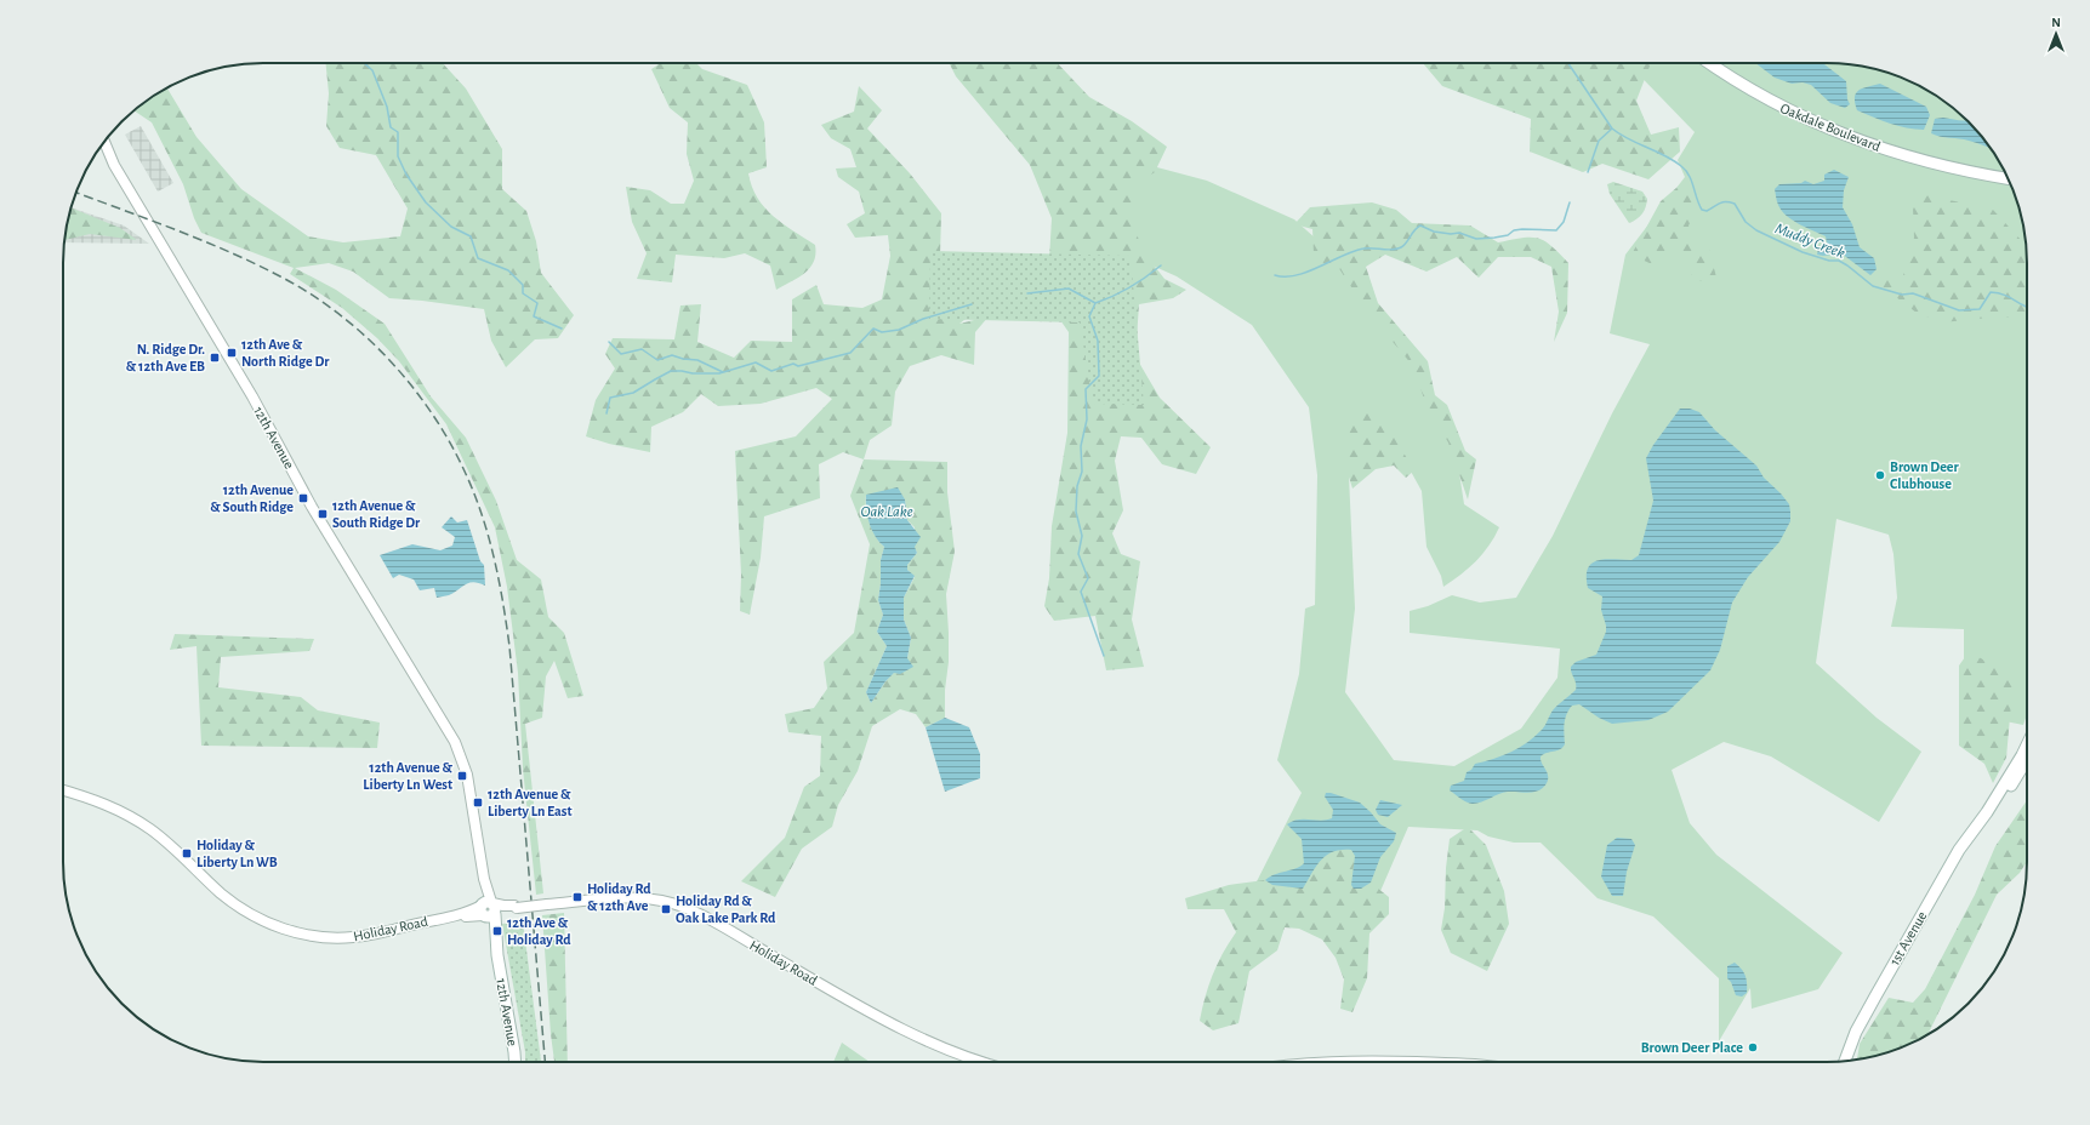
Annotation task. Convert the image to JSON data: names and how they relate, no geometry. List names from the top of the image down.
{
  "streets": {
    "main road": ["Oakdale Boulevard", "12th Avenue", "1st Avenue"],
    "street": ["Holiday Road"]
  },
  "crossings": [
    ["12th Avenue", "Holiday Road"]
  ],
  "water": ["Muddy Creek", "Oak Lake"],
  "places": {
    "transit": [
      "12th Ave & North Ridge Dr",
      "N. Ridge Dr. & 12th Ave EB",
      "12th Avenue & South Ridge",
      "12th Avenue & South Ridge Dr",
      "12th Avenue & Liberty Ln West",
      "12th Avenue & Liberty Ln East",
      "Holiday & Liberty Ln WB",
      "Holiday Rd & 12th Ave",
      "Holiday Rd & Oak Lake Park Rd",
      "12th Ave & Holiday Rd"
    ],
    "other": ["Brown Deer Clubhouse", "Brown Deer Place"]
  },
  "north": "top"
}
